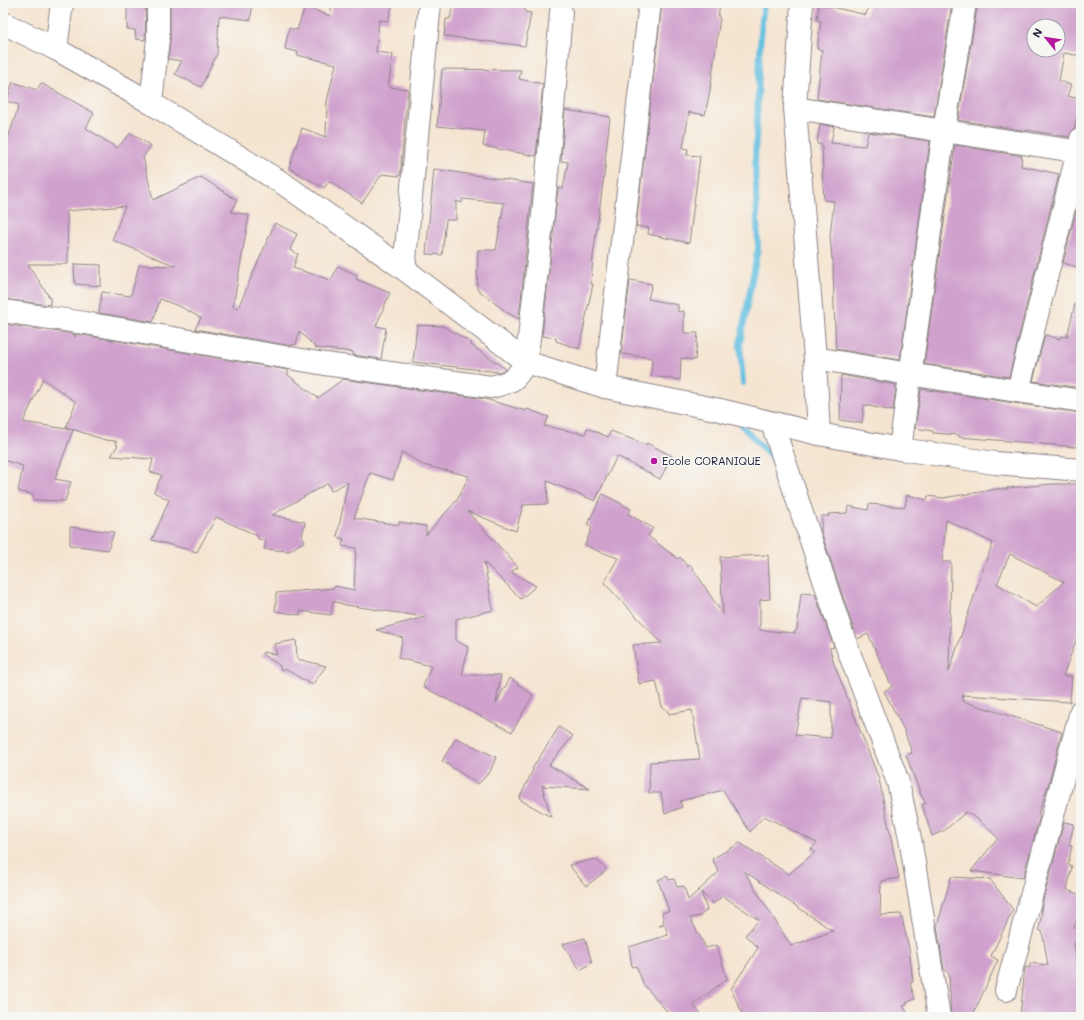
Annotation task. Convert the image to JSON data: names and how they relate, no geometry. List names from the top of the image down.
{
  "places": ["Ecole CORANIQUE"],
  "north": "top left"
}
